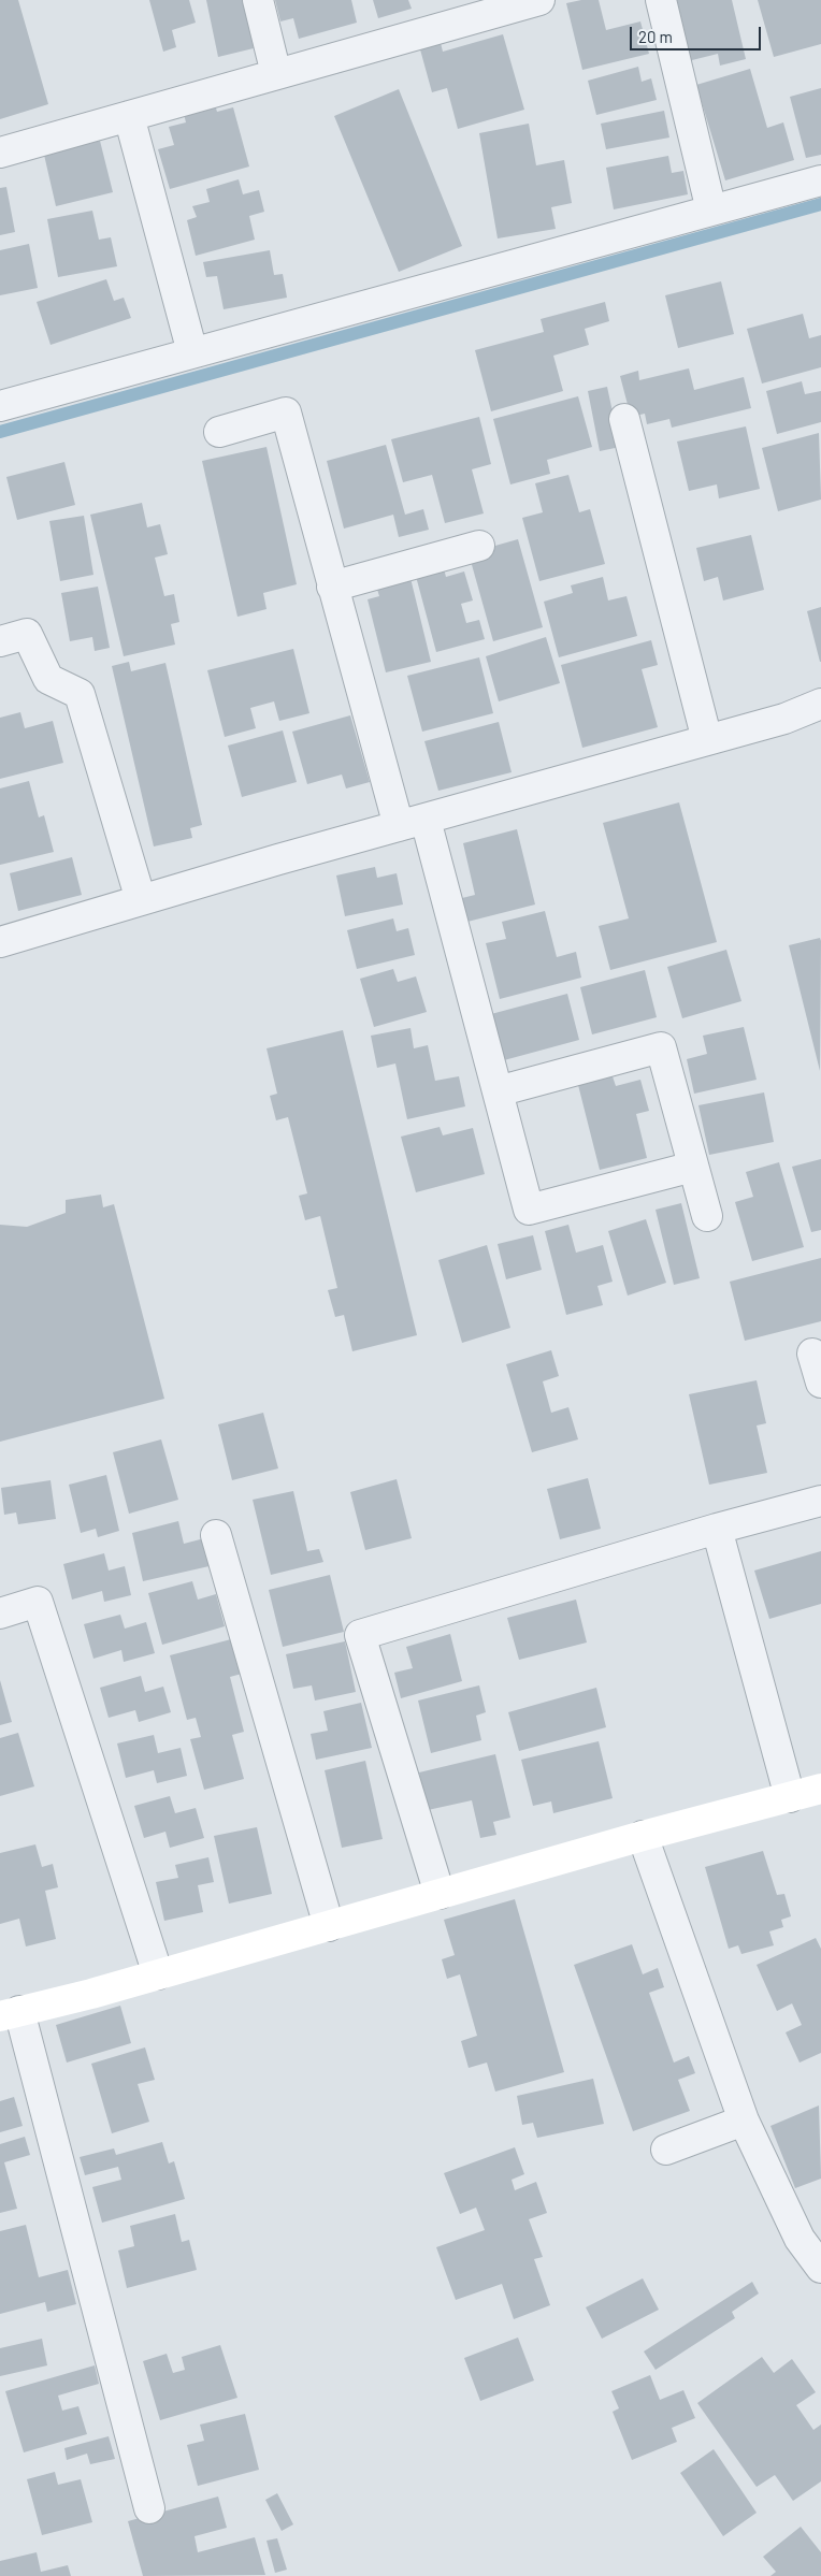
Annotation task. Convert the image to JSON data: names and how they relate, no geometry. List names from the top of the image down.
{
  "scale_bar": "20 m"
}
